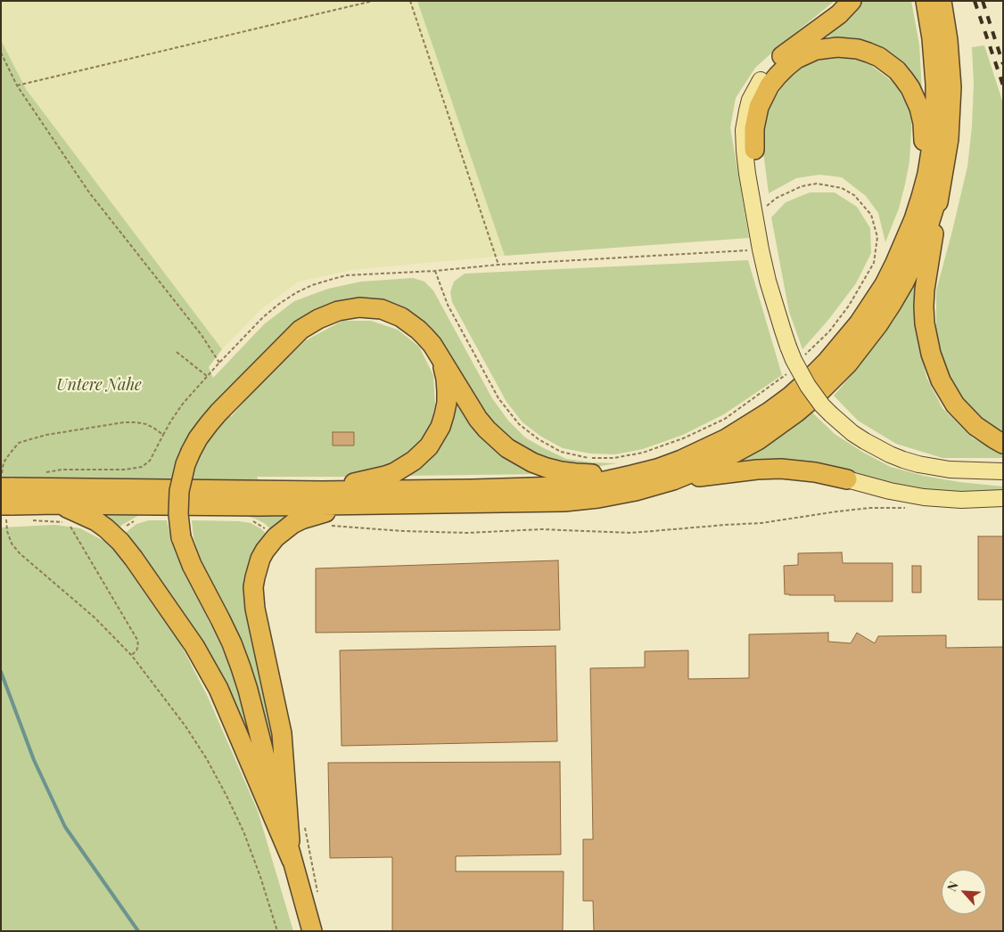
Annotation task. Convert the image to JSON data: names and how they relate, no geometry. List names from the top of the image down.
{
  "parks": ["Untere Nahe"],
  "north": "top left"
}
